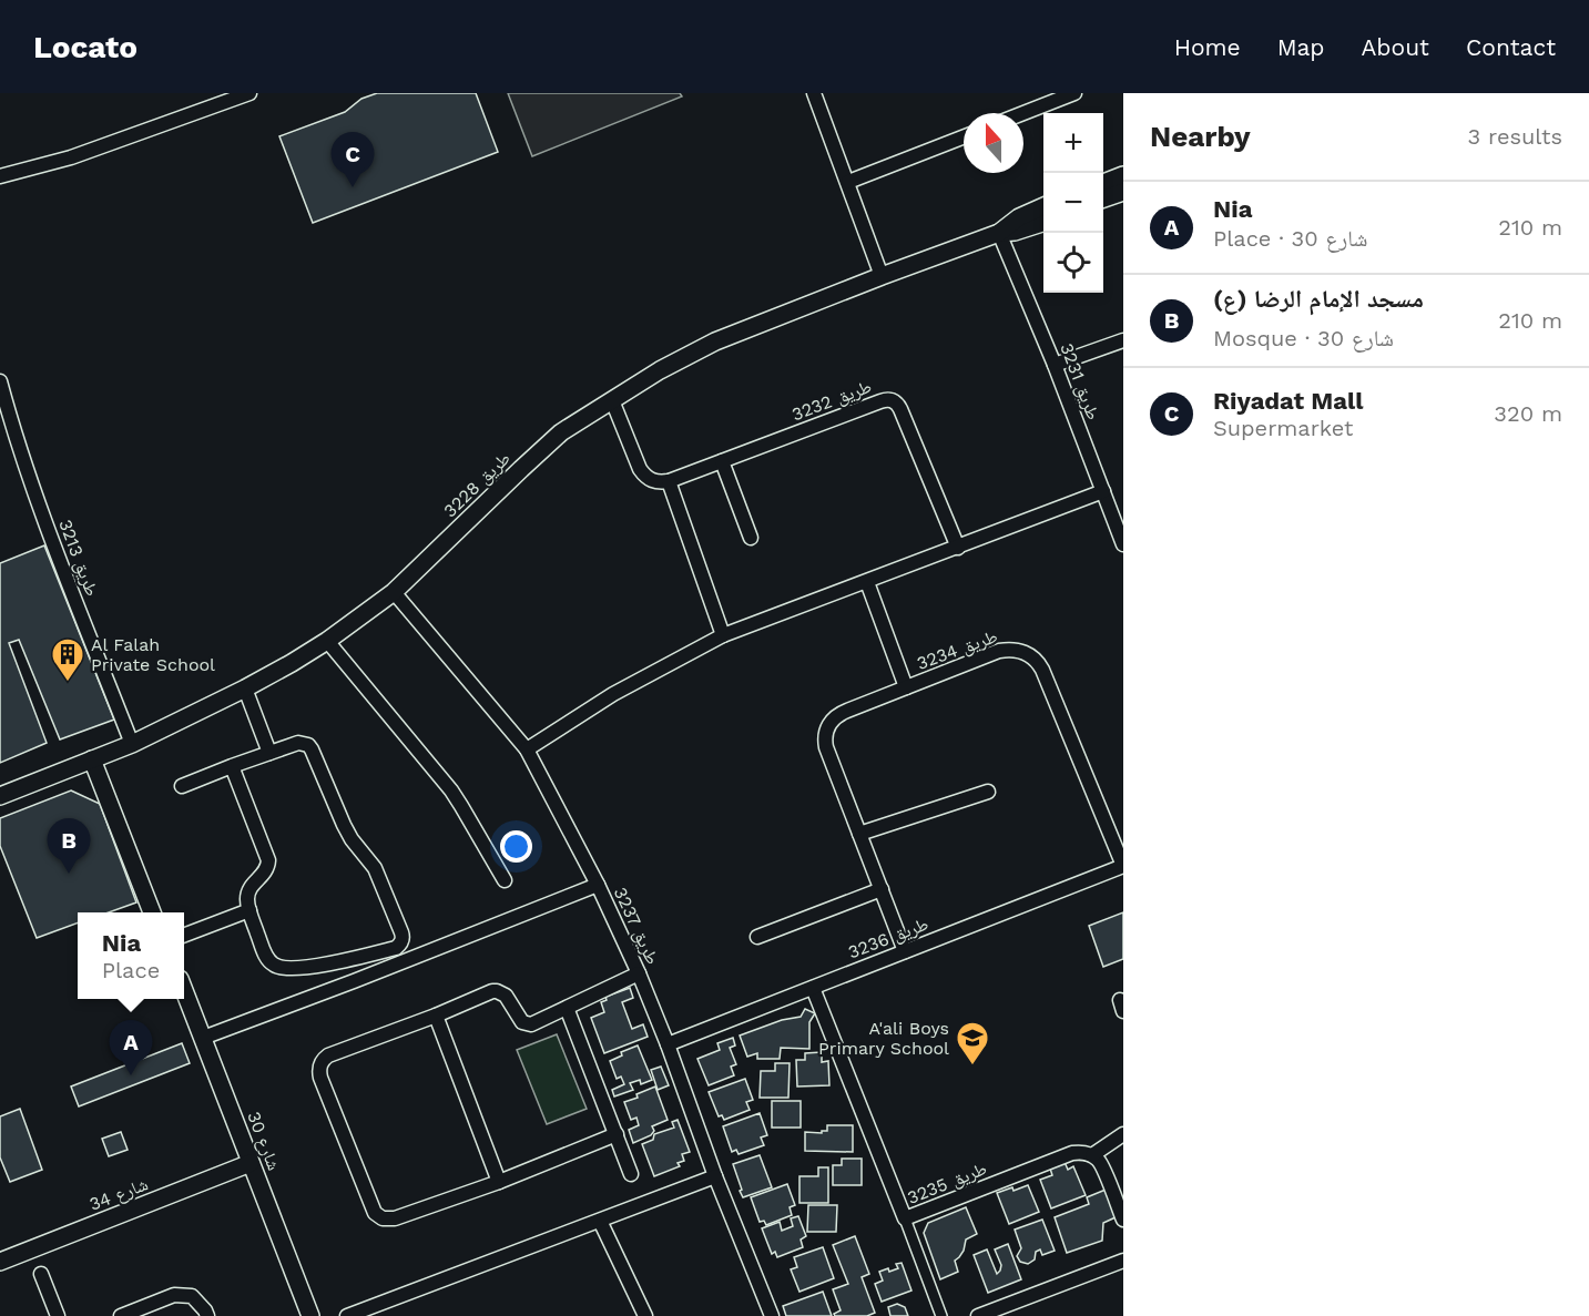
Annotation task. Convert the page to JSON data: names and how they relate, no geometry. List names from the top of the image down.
{
  "streets": {
    "street": [
      "طريق 3231",
      "طريق 3232",
      "طريق 3228",
      "طريق 3213",
      "طريق 3234",
      "طريق 3237",
      "طريق 3236",
      "شارع 30",
      "طريق 3235",
      "شارع 34"
    ]
  },
  "crossings": [
    ["طريق 3231", "طريق 3228"],
    ["طريق 3228", "طريق 3213"],
    ["طريق 3228", "طريق 3237"],
    ["طريق 3234", "طريق 3236"],
    ["طريق 3237", "طريق 3236"],
    ["طريق 3236", "طريق 3235"],
    ["شارع 30", "شارع 34"]
  ],
  "places": {
    "building": ["Al Falah Private School"],
    "school or university": ["A'ali Boys Primary School"]
  },
  "north": "top",
  "page": {
    "header": "Locato",
    "nav": [
      "Home",
      "Map",
      "About",
      "Contact"
    ],
    "heading": ["Nearby", "3 results"],
    "map_buttons": ["+", "−"],
    "pins": ["C", "B", "A"],
    "list": [
      {
        "mark": "A",
        "name": "Nia",
        "note": "Place · شارع 30",
        "value": "210 m"
      },
      {
        "mark": "B",
        "name": "مسجد الإمام الرضا (ع)",
        "note": "Mosque · شارع 30",
        "value": "210 m"
      },
      {
        "mark": "C",
        "name": "Riyadat Mall",
        "note": "Supermarket",
        "value": "320 m"
      }
    ],
    "popup": ["Nia", "Place"]
  }
}
